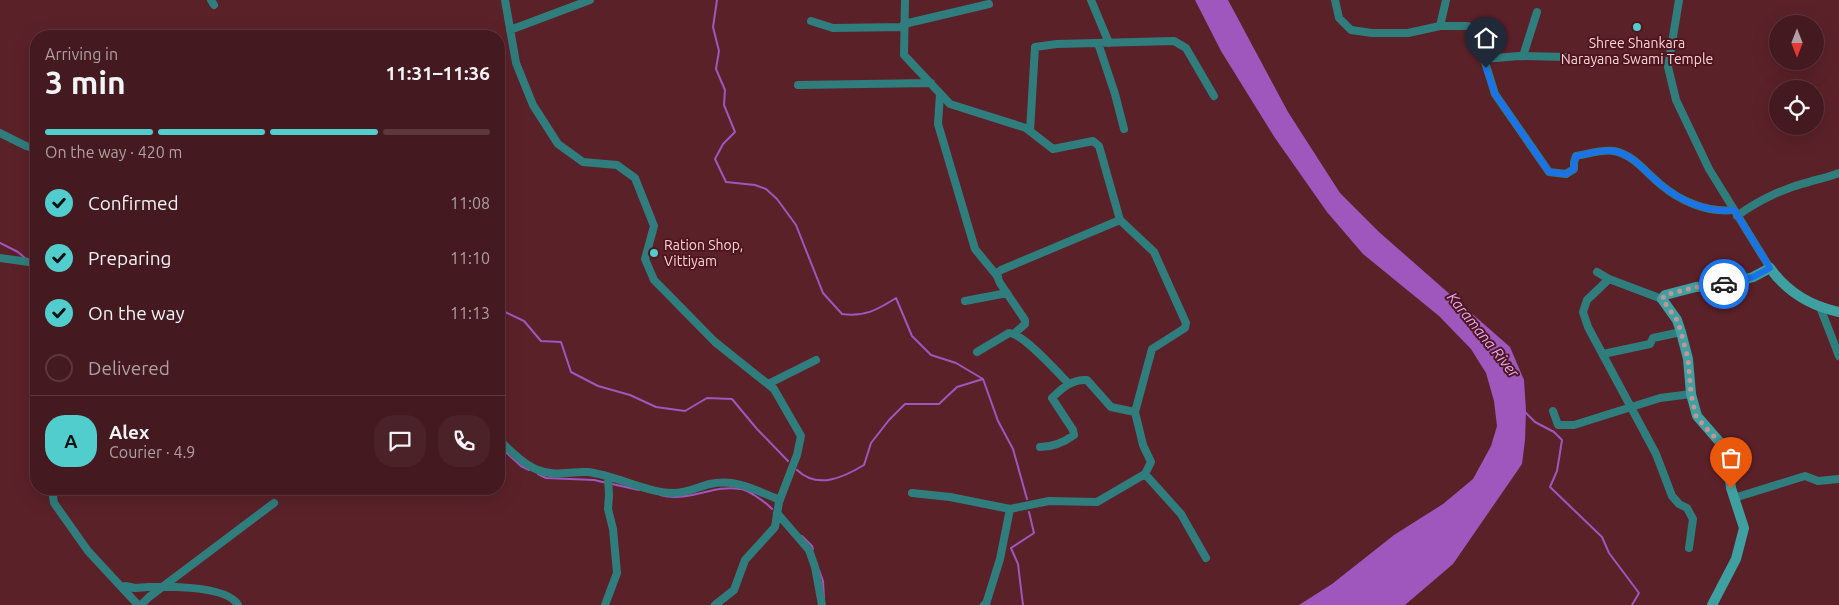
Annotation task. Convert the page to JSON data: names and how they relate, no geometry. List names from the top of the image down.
{
  "water": ["Karamana River"],
  "places": ["Shree Shankara Narayana Swami Temple", "Ration Shop, Vittiyam"],
  "north": "bottom",
  "page": {
    "heading": ["3 min", "Arriving in", "11:31–11:36"],
    "panel": ["Alex", "Courier · 4.9"],
    "bar": "On the way · 420 m",
    "list": [
      ["Confirmed", "11:08"],
      ["Preparing", "11:10"],
      ["On the way", "11:13"],
      "Delivered"
    ],
    "round": "A"
  }
}
